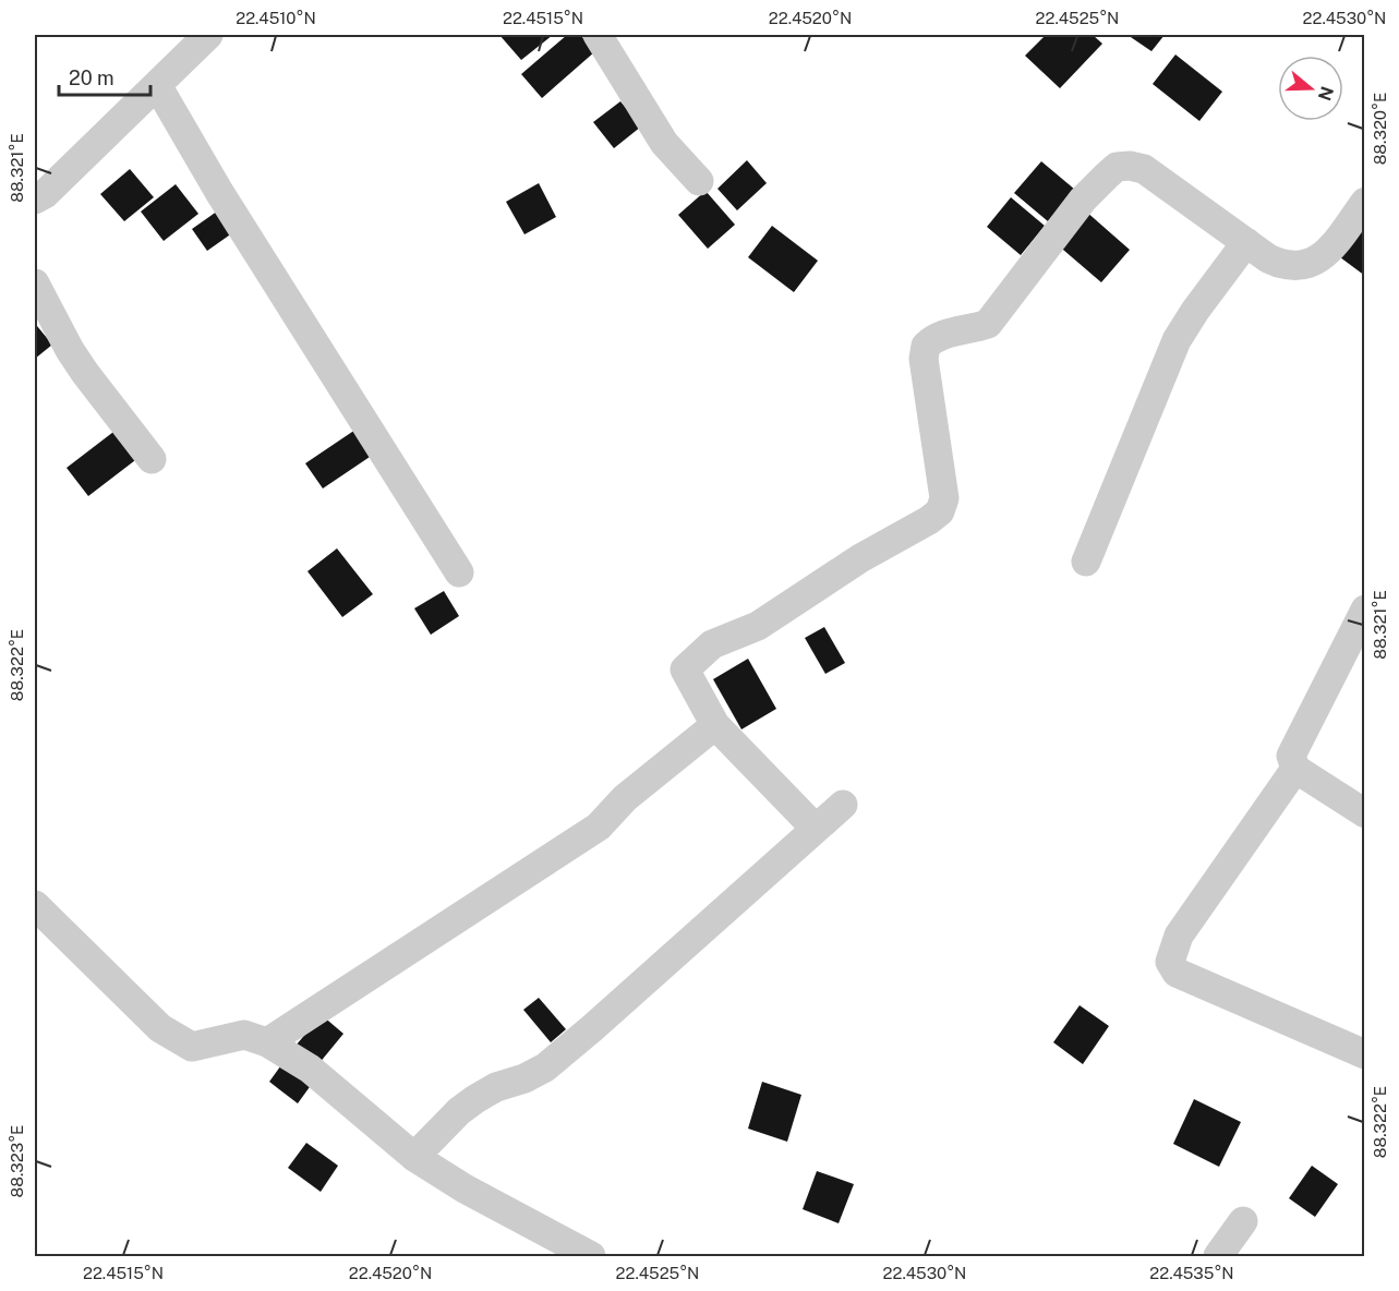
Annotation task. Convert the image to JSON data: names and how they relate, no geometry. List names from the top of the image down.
{
  "scale_bar": "20 m",
  "north": "right",
  "coordinates": [
    "22.4510°N",
    "22.4515°N",
    "22.4520°N",
    "22.4525°N",
    "22.4530°N",
    "88.320°E",
    "88.321°E",
    "88.322°E",
    "88.323°E",
    "22.4535°N"
  ]
}
